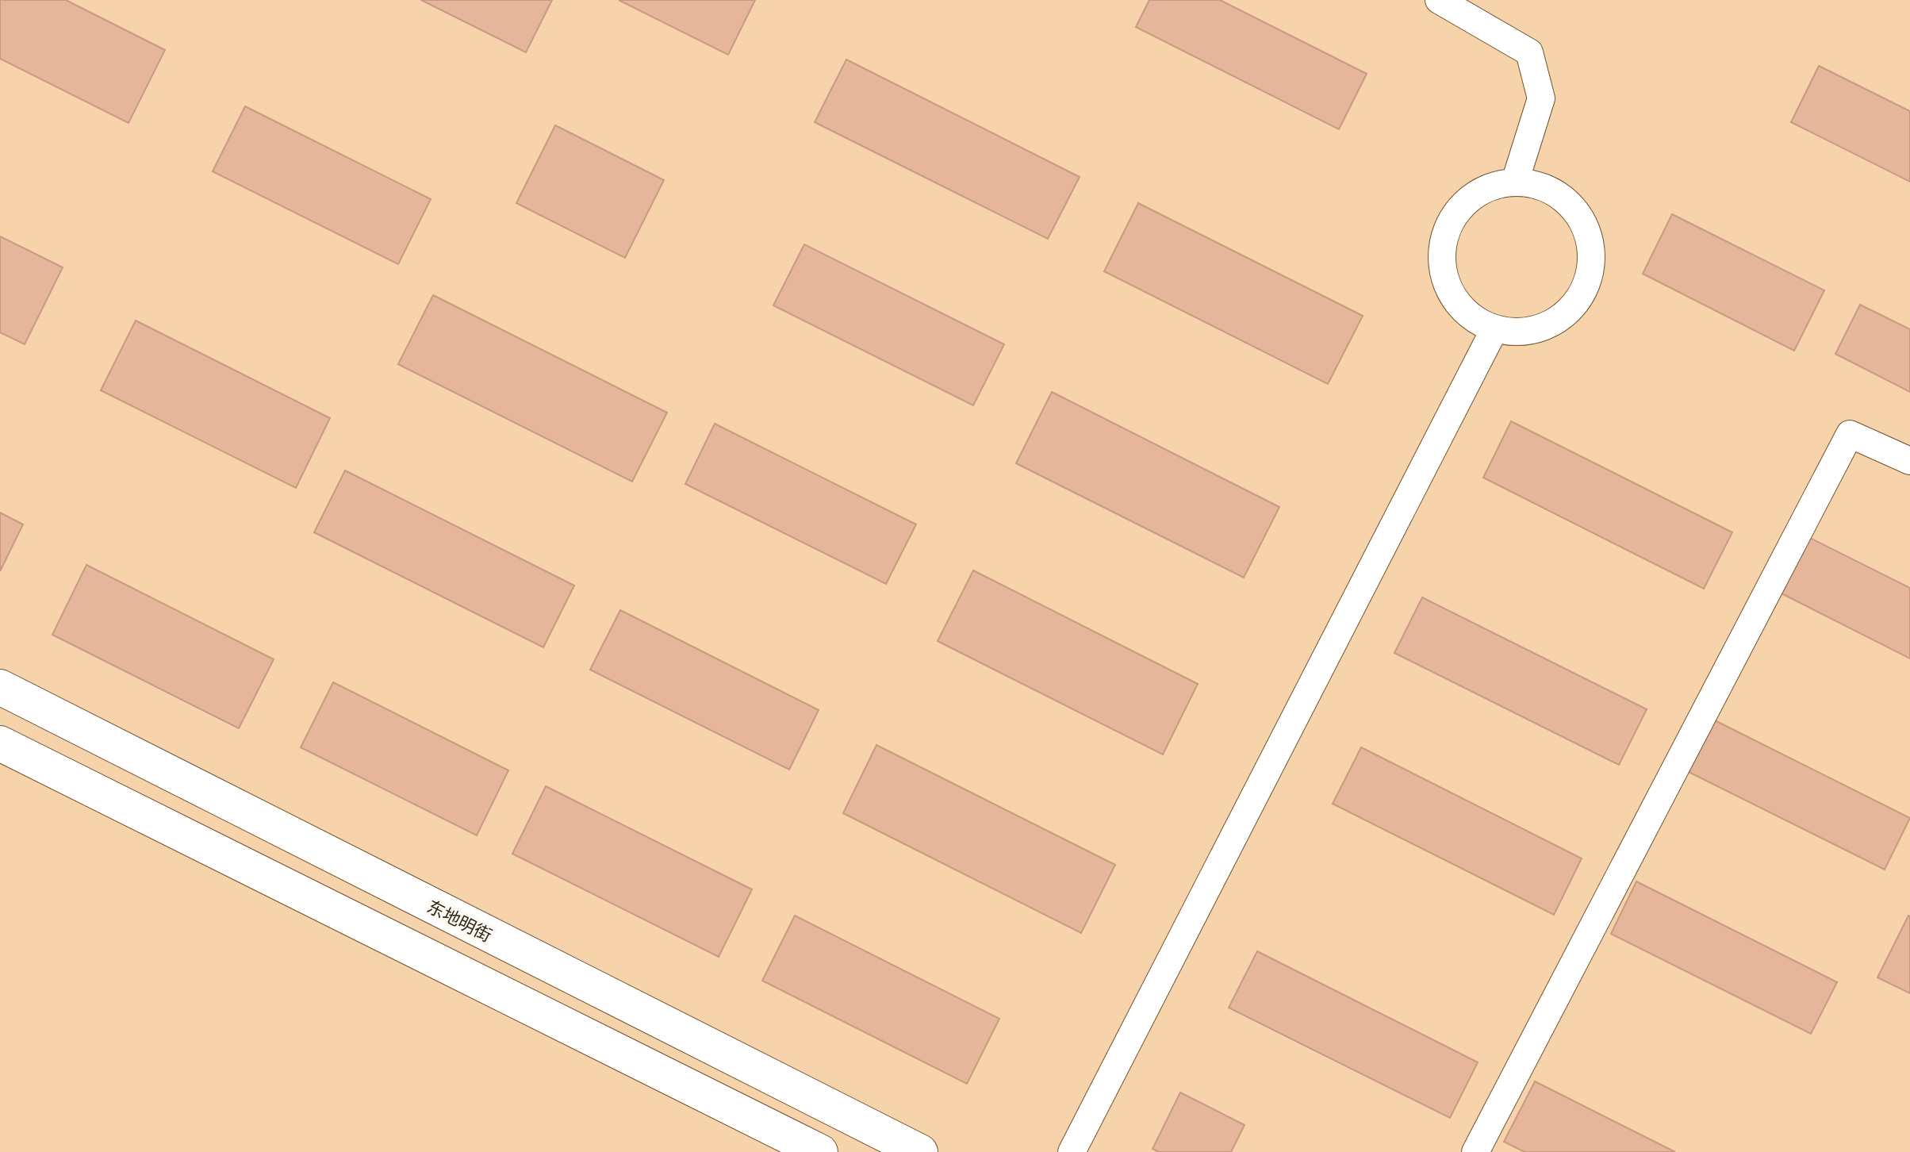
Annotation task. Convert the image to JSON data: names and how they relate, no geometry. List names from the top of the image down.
{
  "streets": {
    "main road": ["东地明街"]
  }
}
